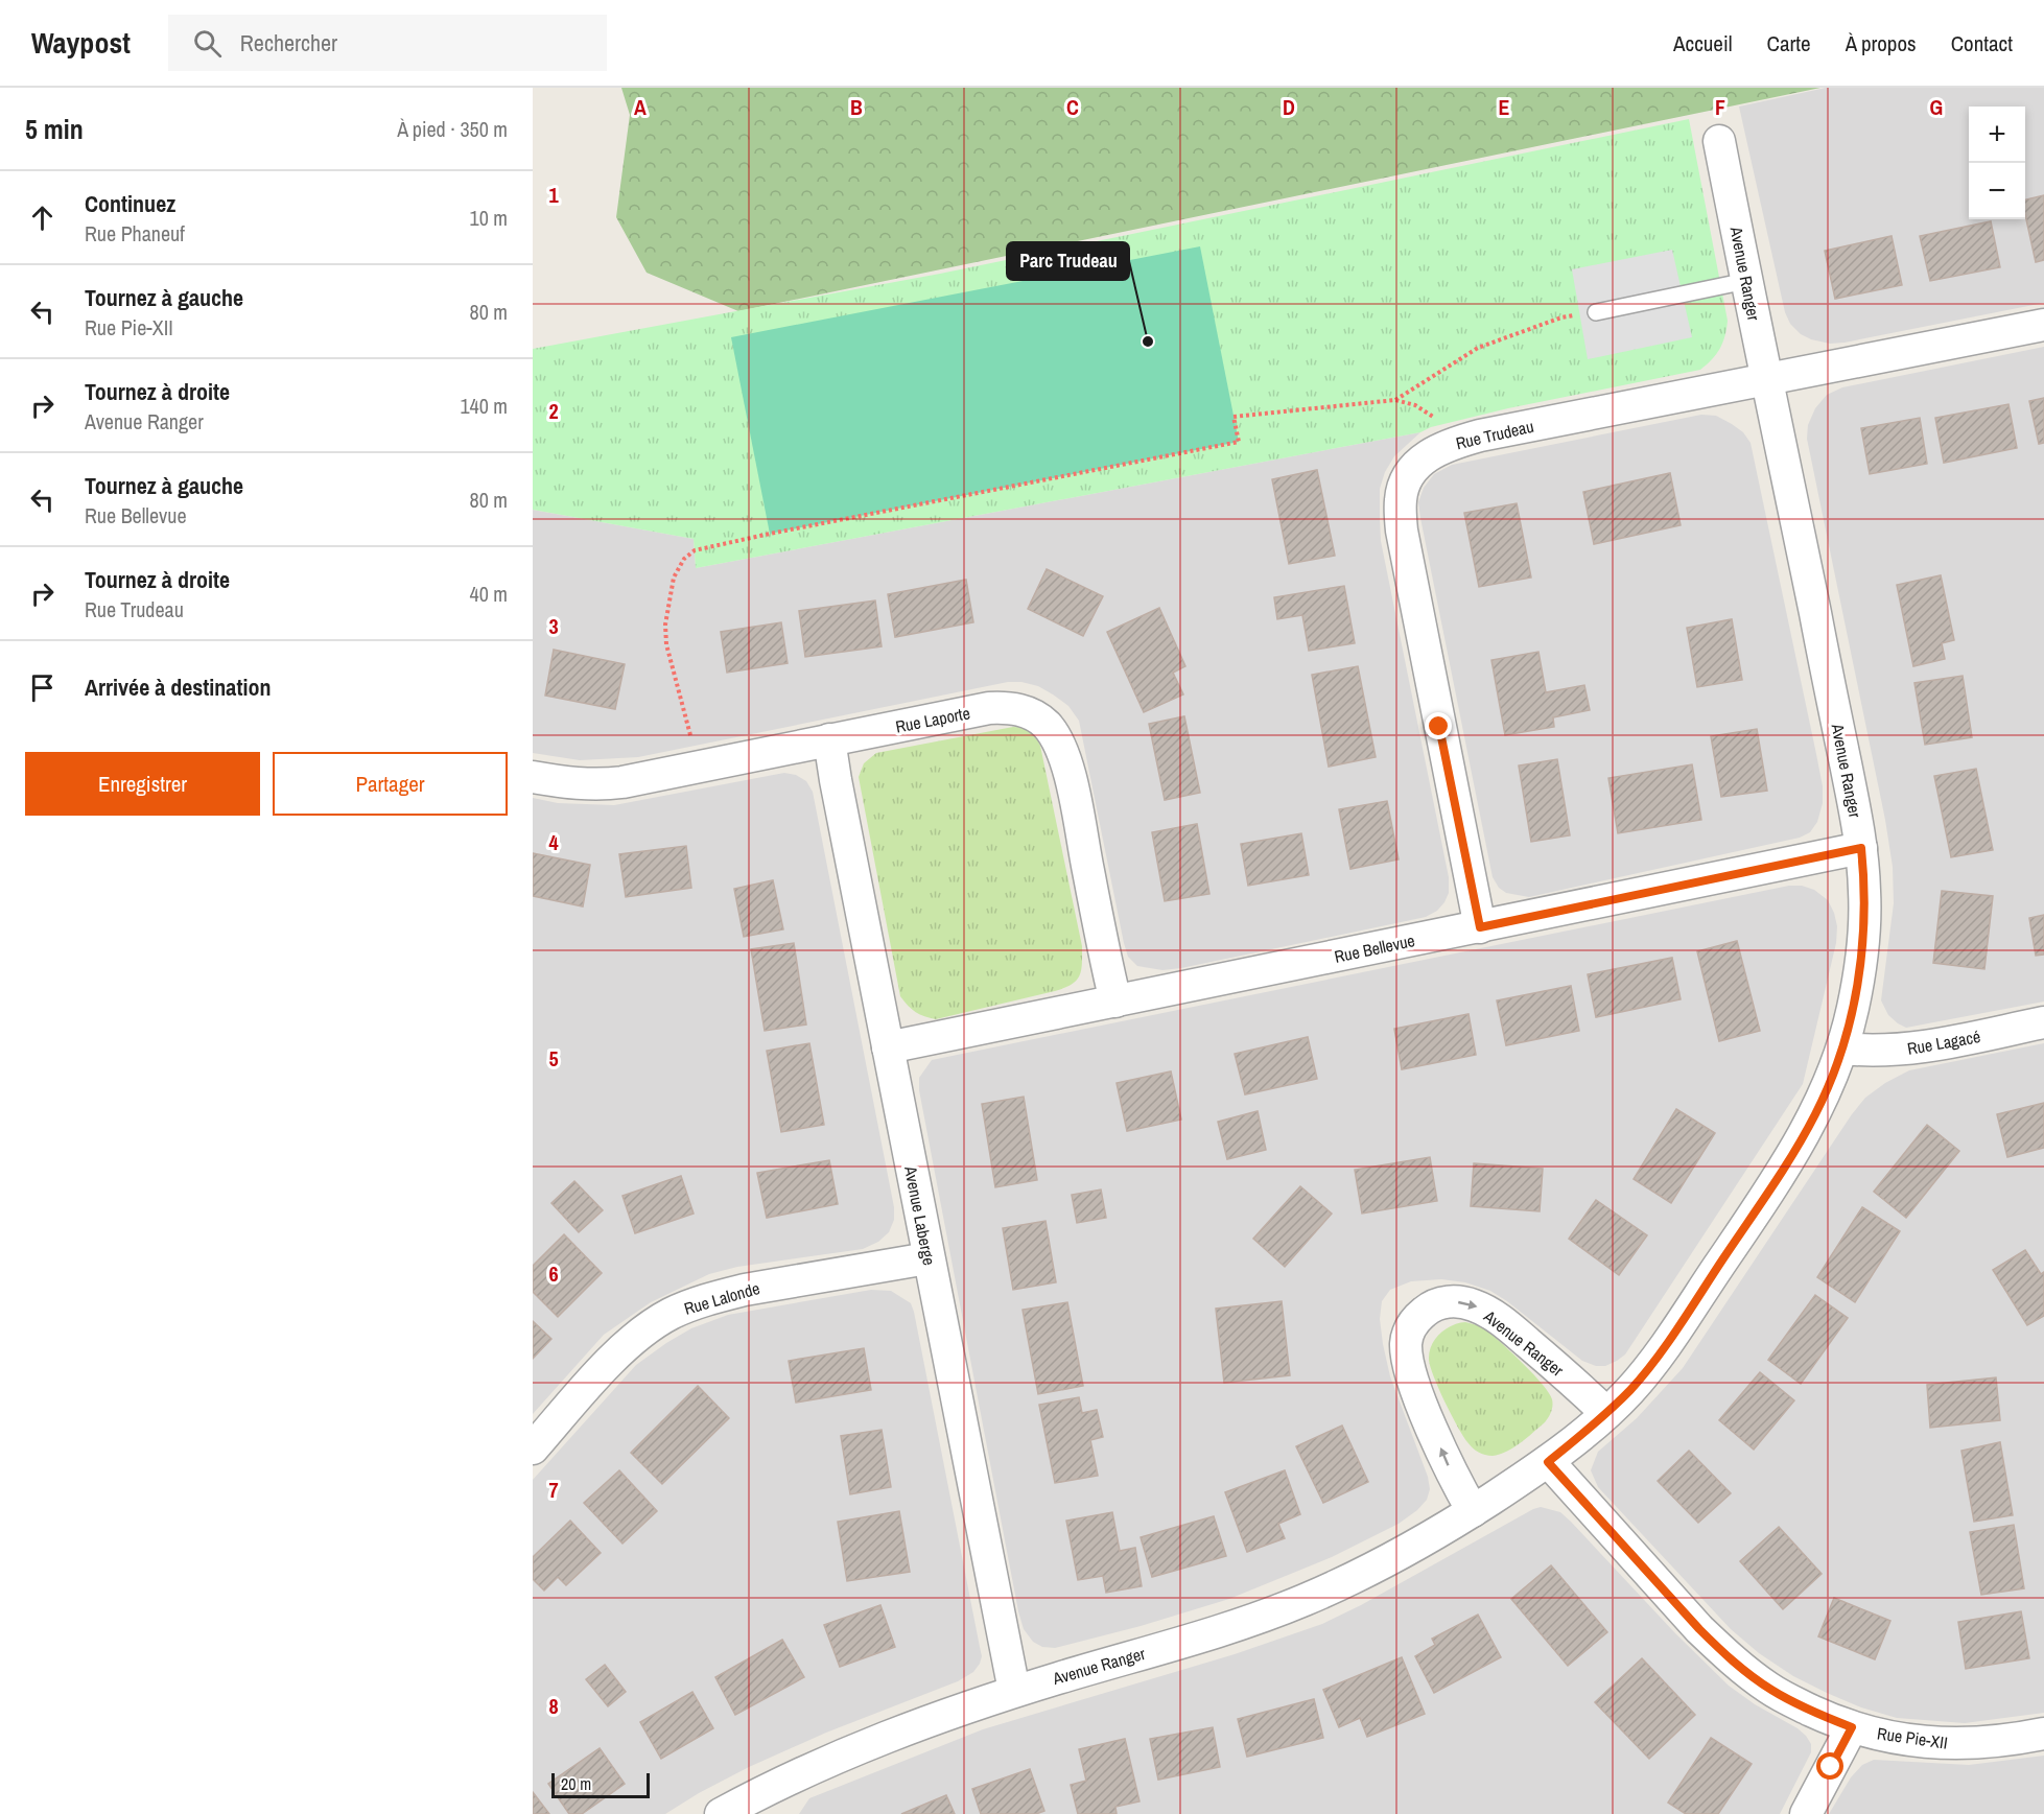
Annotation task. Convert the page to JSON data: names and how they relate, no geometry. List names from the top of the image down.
{
  "streets": {
    "street": [
      "Avenue Ranger",
      "Rue Trudeau",
      "Rue Laporte",
      "Rue Bellevue",
      "Rue Lagacé",
      "Avenue Laberge",
      "Rue Lalonde",
      "Rue Pie-XII"
    ]
  },
  "crossings": [
    ["Avenue Ranger", "Rue Trudeau"],
    ["Avenue Ranger", "Rue Bellevue"],
    ["Avenue Ranger", "Rue Lagacé"],
    ["Avenue Ranger", "Avenue Laberge"],
    ["Avenue Ranger", "Rue Pie-XII"],
    ["Rue Trudeau", "Rue Bellevue"],
    ["Rue Laporte", "Rue Bellevue"],
    ["Rue Laporte", "Avenue Laberge"],
    ["Rue Bellevue", "Avenue Laberge"],
    ["Avenue Laberge", "Rue Lalonde"]
  ],
  "places": ["Parc Trudeau"],
  "scale_bar": "20 m",
  "page": {
    "header": "Waypost",
    "search": "Rechercher",
    "nav": [
      "Accueil",
      "Carte",
      "À propos",
      "Contact"
    ],
    "heading": ["5 min", "À pied · 350 m"],
    "map_buttons": ["+", "−"],
    "list": [
      ["Continuez", "Rue Phaneuf", "10 m"],
      ["Tournez à gauche", "Rue Pie-XII", "80 m"],
      ["Tournez à droite", "Avenue Ranger", "140 m"],
      ["Tournez à gauche", "Rue Bellevue", "80 m"],
      ["Tournez à droite", "Rue Trudeau", "40 m"],
      "Arrivée à destination"
    ],
    "buttons": ["Enregistrer", "Partager"],
    "scale": "20 m"
  },
  "grid": {
    "columns": [
      "A",
      "B",
      "C",
      "D",
      "E",
      "F",
      "G"
    ],
    "rows": [
      "1",
      "2",
      "3",
      "4",
      "5",
      "6",
      "7",
      "8"
    ]
  }
}
